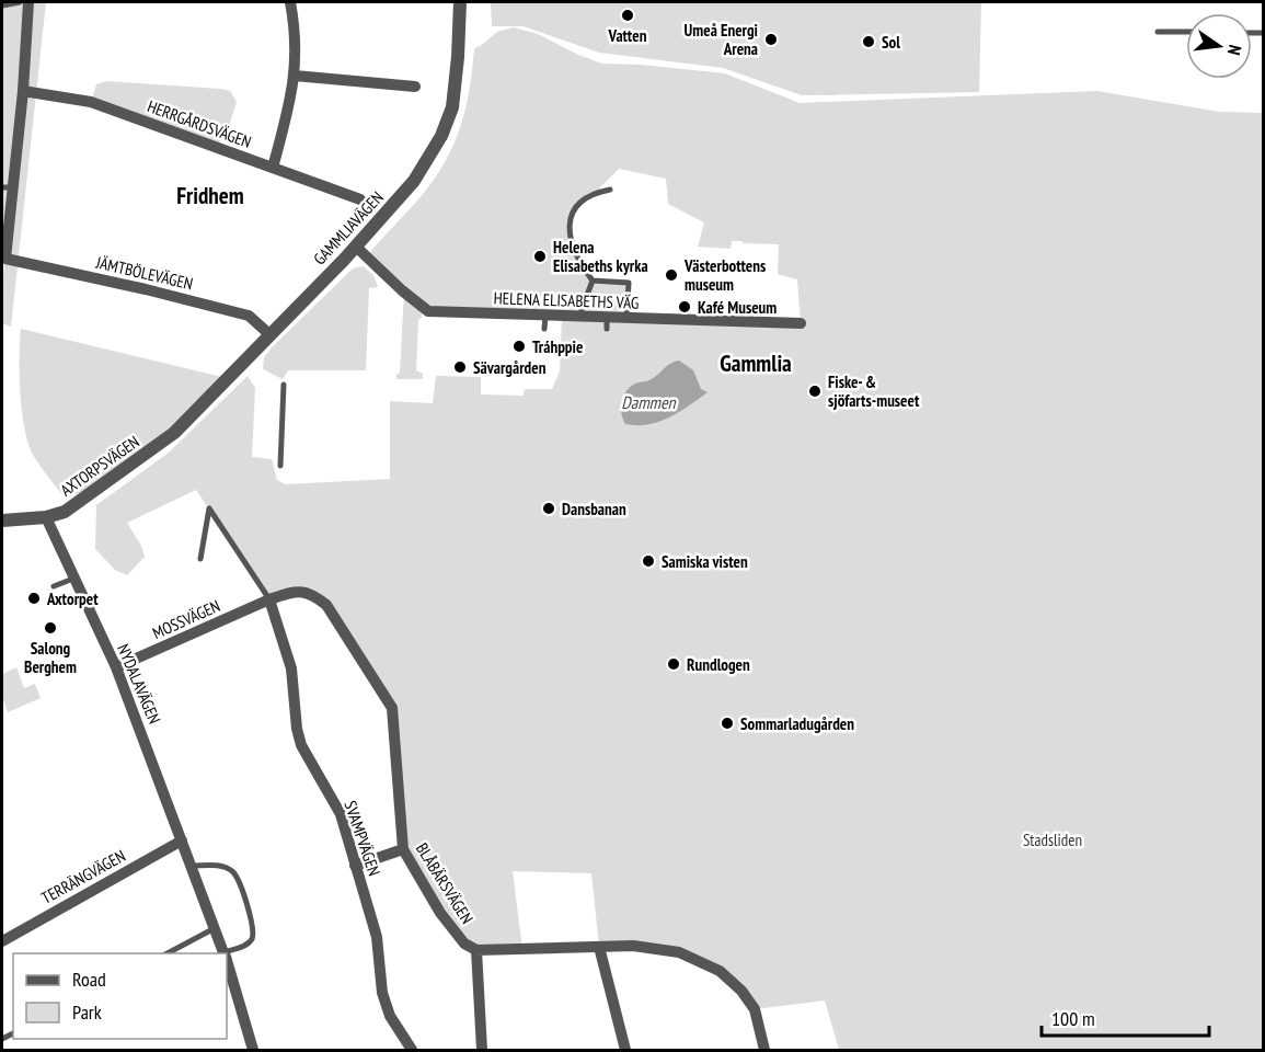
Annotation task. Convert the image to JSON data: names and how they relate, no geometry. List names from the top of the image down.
{
  "streets": {
    "street": [
      "HERRGÅRDSVÄGEN",
      "GAMMLIAVÄGEN",
      "JÄMTBÖLEVÄGEN",
      "HELENA ELISABETHS VÄG",
      "AXTORPSVÄGEN",
      "MOSSVÄGEN",
      "NYDALAVÄGEN",
      "SVAMPVÄGEN",
      "TERRÄNGVÄGEN",
      "BLÅBÄRSVÄGEN"
    ]
  },
  "crossings": [
    ["GAMMLIAVÄGEN", "JÄMTBÖLEVÄGEN"],
    ["GAMMLIAVÄGEN", "HELENA ELISABETHS VÄG"],
    ["GAMMLIAVÄGEN", "AXTORPSVÄGEN"],
    ["AXTORPSVÄGEN", "NYDALAVÄGEN"],
    ["MOSSVÄGEN", "NYDALAVÄGEN"],
    ["MOSSVÄGEN", "SVAMPVÄGEN"],
    ["MOSSVÄGEN", "BLÅBÄRSVÄGEN"],
    ["NYDALAVÄGEN", "TERRÄNGVÄGEN"],
    ["SVAMPVÄGEN", "BLÅBÄRSVÄGEN"]
  ],
  "districts": ["Fridhem", "Gammlia"],
  "water": ["Dammen"],
  "parks": ["Stadsliden"],
  "places": [
    "Vatten",
    "Umeå Energi Arena",
    "Sol",
    "Helena Elisabeths kyrka",
    "Västerbottens museum",
    "Kafé Museum",
    "Tráhppie",
    "Sävargården",
    "Fiske- & sjöfarts-museet",
    "Dansbanan",
    "Samiska visten",
    "Axtorpet",
    "Salong Berghem",
    "Rundlogen",
    "Sommarladugården"
  ],
  "legend": ["Road", "Park"],
  "scale_bar": "100 m",
  "north": "right"
}
